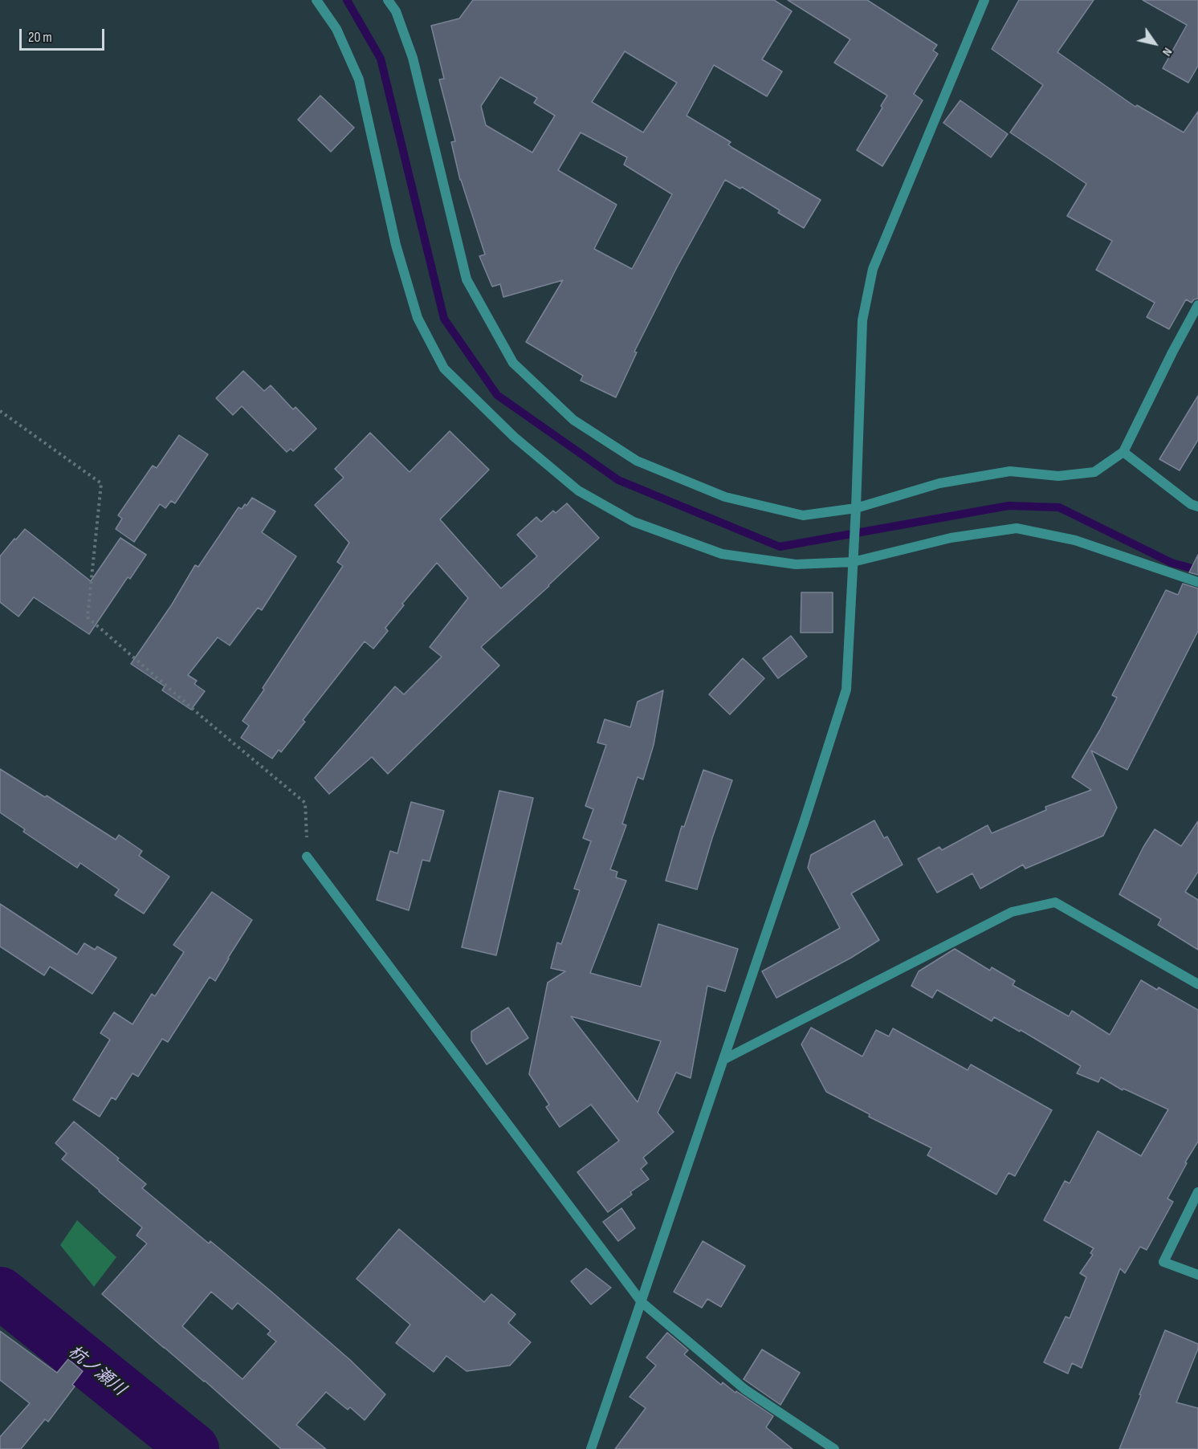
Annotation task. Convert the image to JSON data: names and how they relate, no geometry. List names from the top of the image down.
{
  "water": ["杭ノ瀬川"],
  "scale_bar": "20 m",
  "north": "bottom right"
}
